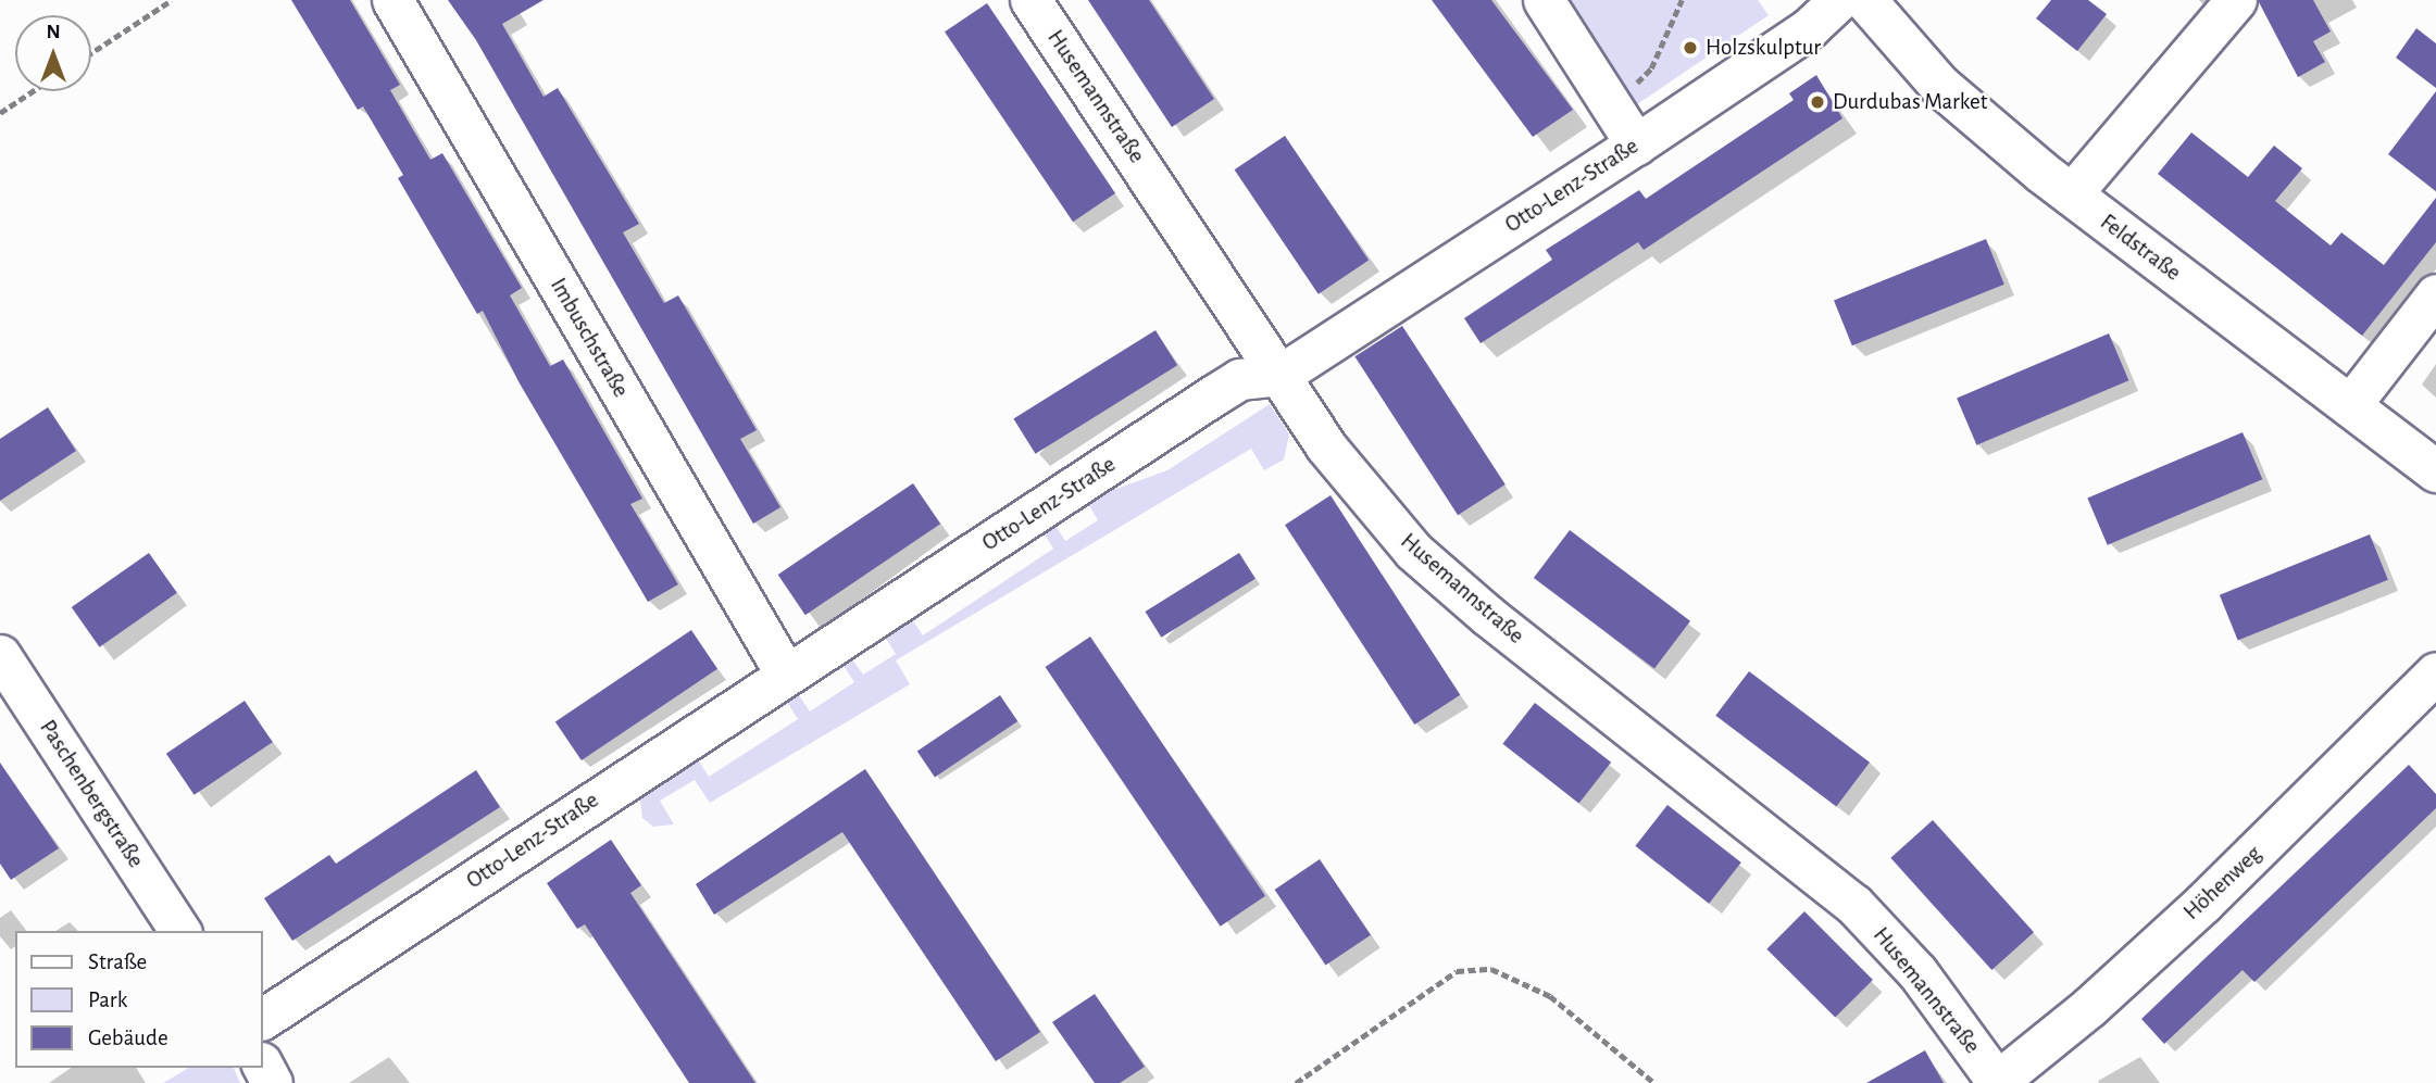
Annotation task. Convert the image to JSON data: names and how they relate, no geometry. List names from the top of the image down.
{
  "streets": {
    "main road": ["Feldstraße"],
    "street": [
      "Husemannstraße",
      "Otto-Lenz-Straße",
      "Imbuschstraße",
      "Paschenbergstraße",
      "Höhenweg"
    ]
  },
  "crossings": [
    ["Husemannstraße", "Otto-Lenz-Straße"],
    ["Husemannstraße", "Höhenweg"],
    ["Otto-Lenz-Straße", "Imbuschstraße"]
  ],
  "places": ["Holzskulptur", "Durdubas Market"],
  "legend": ["Straße", "Park", "Gebäude"],
  "north": "top"
}
